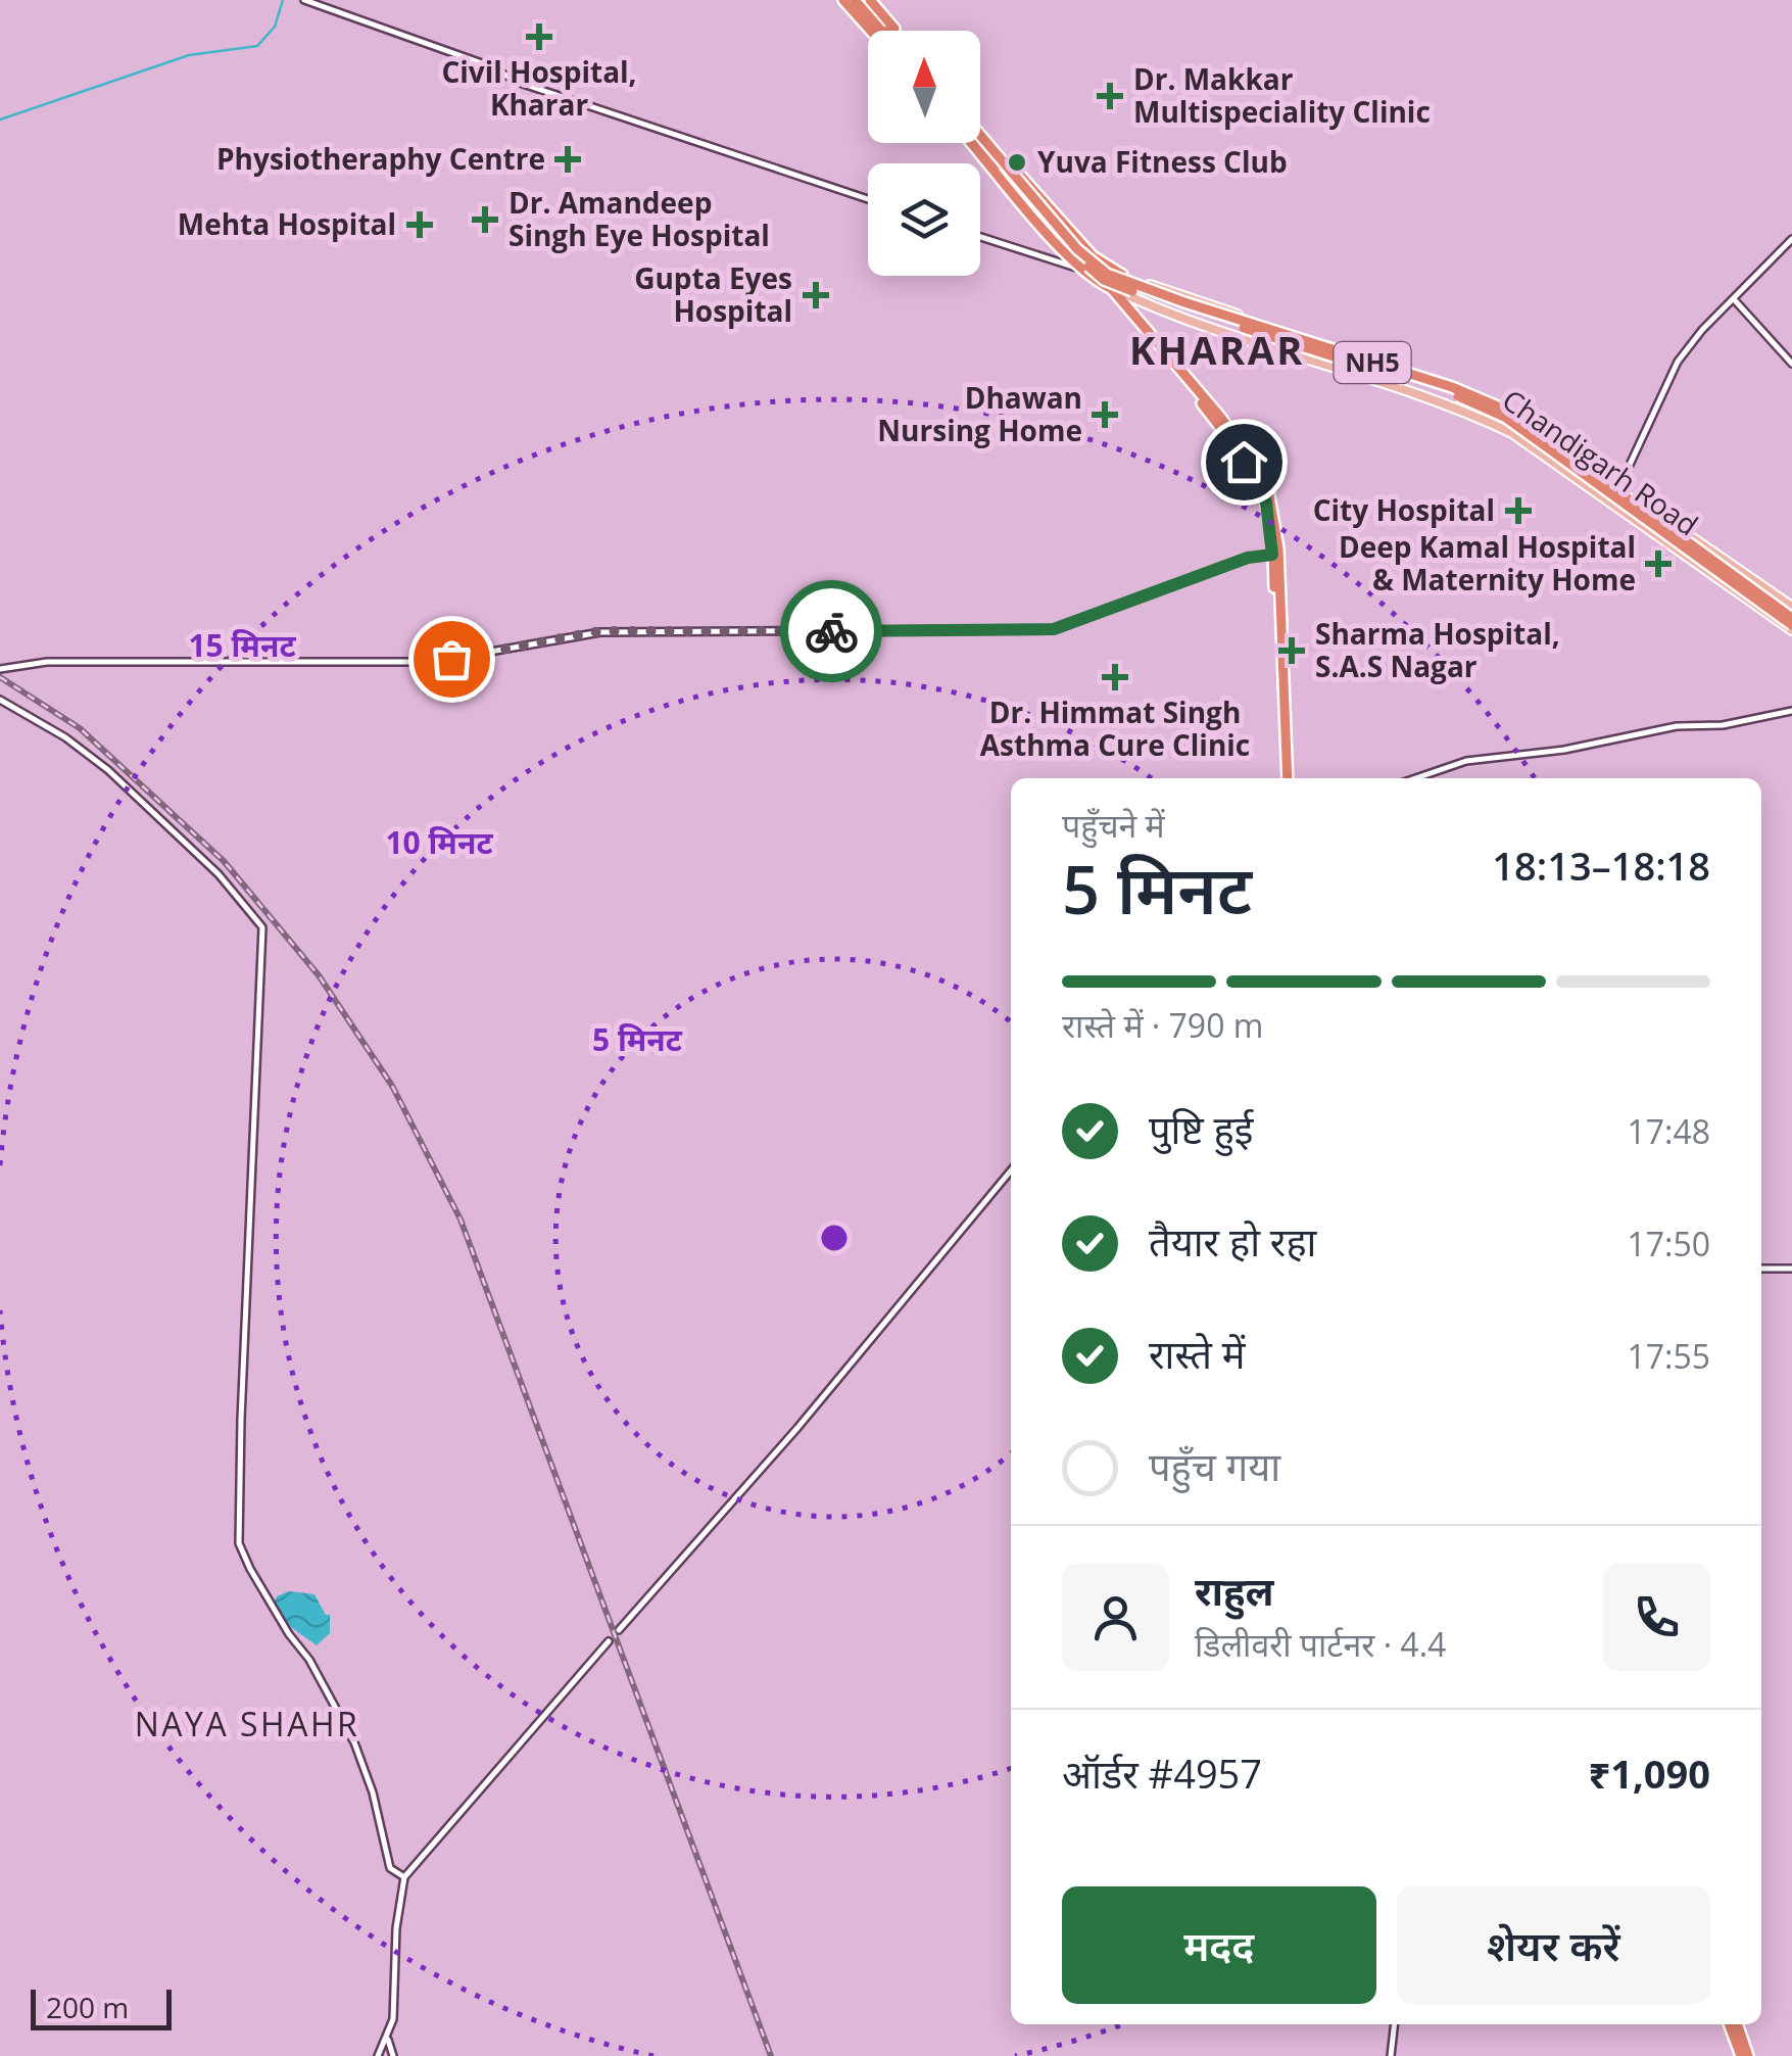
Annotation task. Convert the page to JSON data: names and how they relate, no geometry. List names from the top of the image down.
{
  "streets": {
    "highway": ["NH5", "Chandigarh Road"]
  },
  "crossings": [
    ["NH5", "Chandigarh Road"]
  ],
  "districts": ["KHARAR", "NAYA SHAHR"],
  "places": {
    "health": [
      "Civil Hospital, Kharar",
      "Dr. Makkar Multispeciality Clinic",
      "Physiotheraphy Centre",
      "Dr. Amandeep Singh Eye Hospital",
      "Mehta Hospital",
      "Gupta Eyes Hospital",
      "Dhawan Nursing Home",
      "City Hospital",
      "Deep Kamal Hospital & Maternity Home",
      "Sharma Hospital, S.A.S Nagar",
      "Dr. Himmat Singh Asthma Cure Clinic"
    ],
    "other": ["Yuva Fitness Club"]
  },
  "scale_bar": "200 m",
  "north": "top",
  "page": {
    "heading": ["5 मिनट", "पहुँचने में", "18:13–18:18"],
    "panel": [
      "राहुल",
      "डिलीवरी पार्टनर · 4.4",
      "ऑर्डर #4957",
      "₹1,090"
    ],
    "bar": "रास्ते में · 790 m",
    "list": [
      ["पुष्टि हुई", "17:48"],
      ["तैयार हो रहा", "17:50"],
      ["रास्ते में", "17:55"],
      "पहुँच गया"
    ],
    "buttons": ["मदद", "शेयर करें"],
    "scale": "200 m"
  },
  "rings": ["15 मिनट", "10 मिनट", "5 मिनट"]
}
